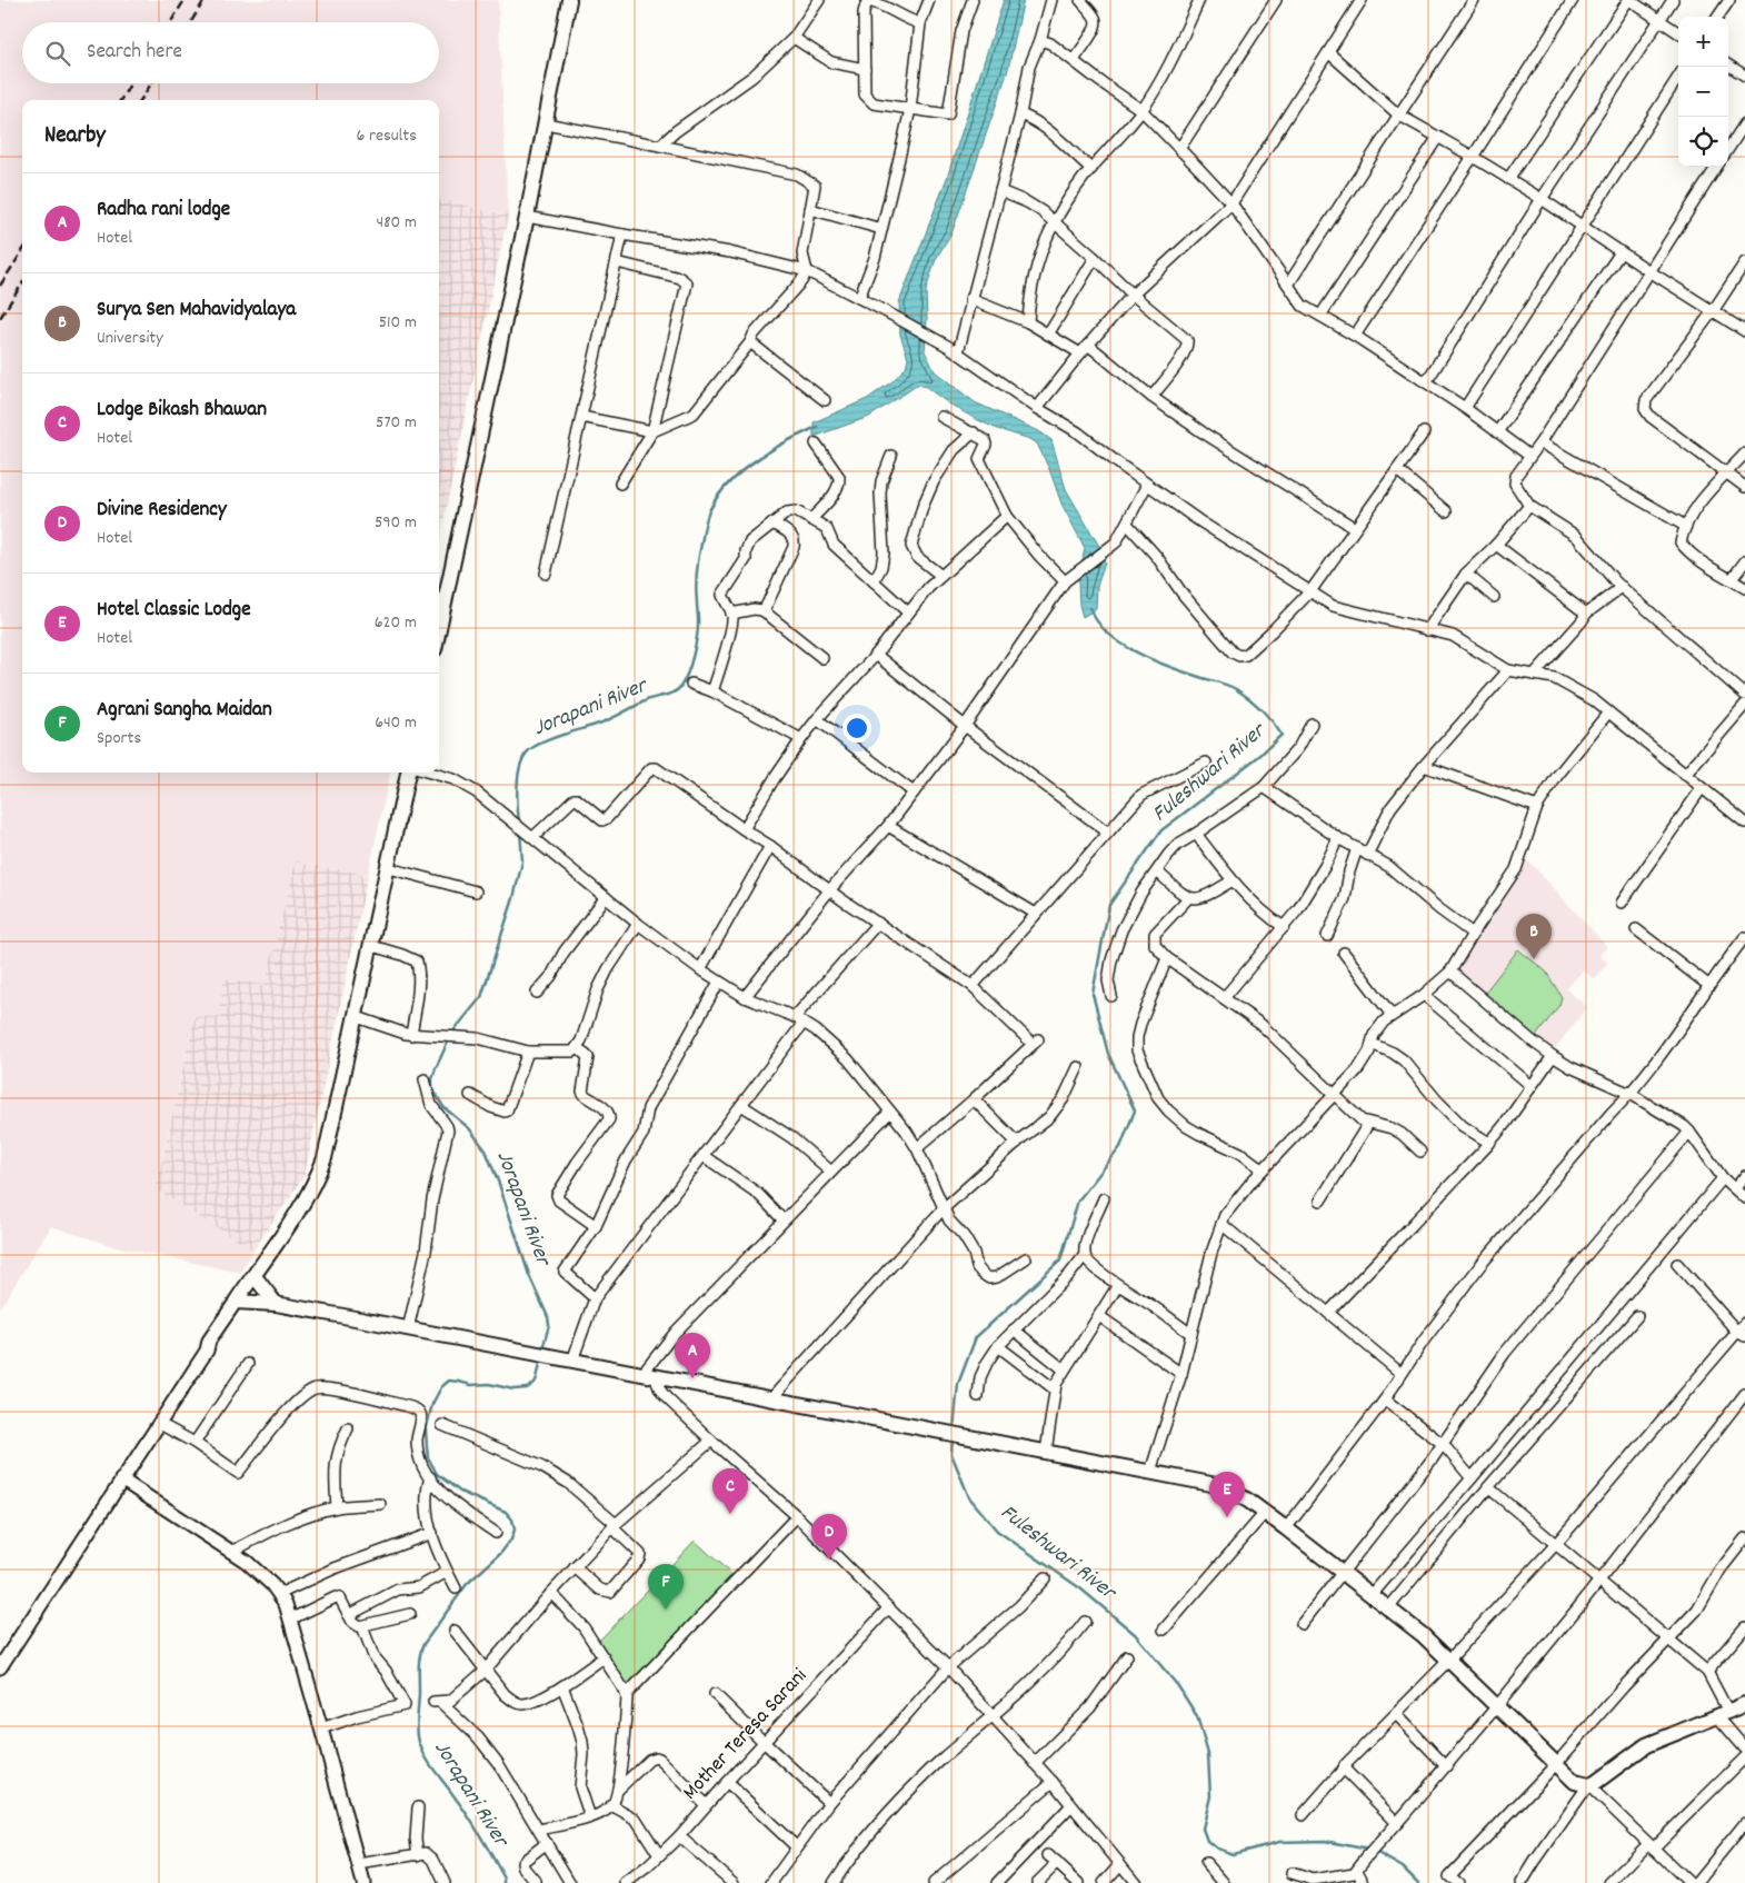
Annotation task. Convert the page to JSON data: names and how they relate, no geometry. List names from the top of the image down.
{
  "streets": {
    "street": ["Mother Teresa Sarani"]
  },
  "water": ["Jorapani River", "Fuleshwari River"],
  "page": {
    "map_buttons": ["+", "−"],
    "search": "Search here",
    "heading": ["Nearby", "6 results"],
    "list": [
      {
        "mark": "A",
        "name": "Radha rani lodge",
        "note": "Hotel",
        "value": "480 m"
      },
      {
        "mark": "B",
        "name": "Surya Sen Mahavidyalaya",
        "note": "University",
        "value": "510 m"
      },
      {
        "mark": "C",
        "name": "Lodge Bikash Bhawan",
        "note": "Hotel",
        "value": "570 m"
      },
      {
        "mark": "D",
        "name": "Divine Residency",
        "note": "Hotel",
        "value": "590 m"
      },
      {
        "mark": "E",
        "name": "Hotel Classic Lodge",
        "note": "Hotel",
        "value": "620 m"
      },
      {
        "mark": "F",
        "name": "Agrani Sangha Maidan",
        "note": "Sports",
        "value": "640 m"
      }
    ],
    "pins": [
      "B",
      "A",
      "C",
      "E",
      "D",
      "F"
    ]
  }
}
